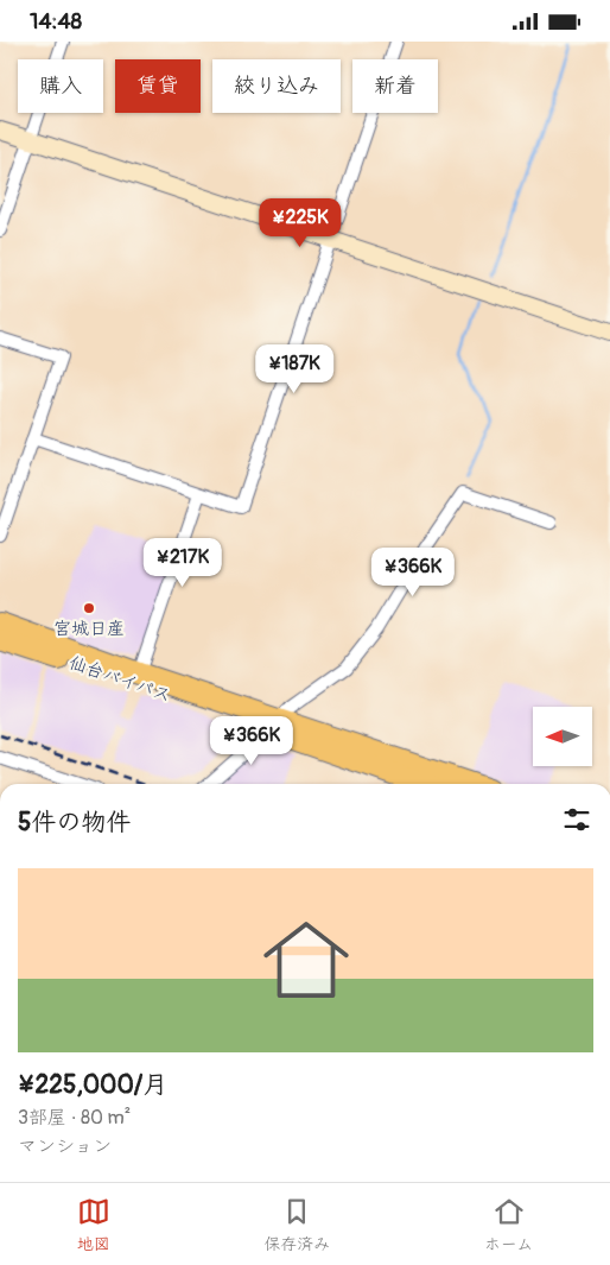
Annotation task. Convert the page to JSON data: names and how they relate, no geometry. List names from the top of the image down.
{
  "streets": {
    "highway": ["仙台バイパス"]
  },
  "places": ["宮城日産"],
  "north": "left",
  "page": {
    "status": "14:48",
    "chip": [
      "購入",
      "賃貸",
      "絞り込み",
      "新着"
    ],
    "price": [
      "¥225K",
      "¥187K",
      "¥217K",
      "¥366K",
      "¥366K"
    ],
    "heading": "5件の物件",
    "list": [
      {
        "name": "¥225,000/月",
        "note": "3部屋 · 80 m² · マンション"
      }
    ],
    "tabs": ["地図", "保存済み", "ホーム"]
  }
}
